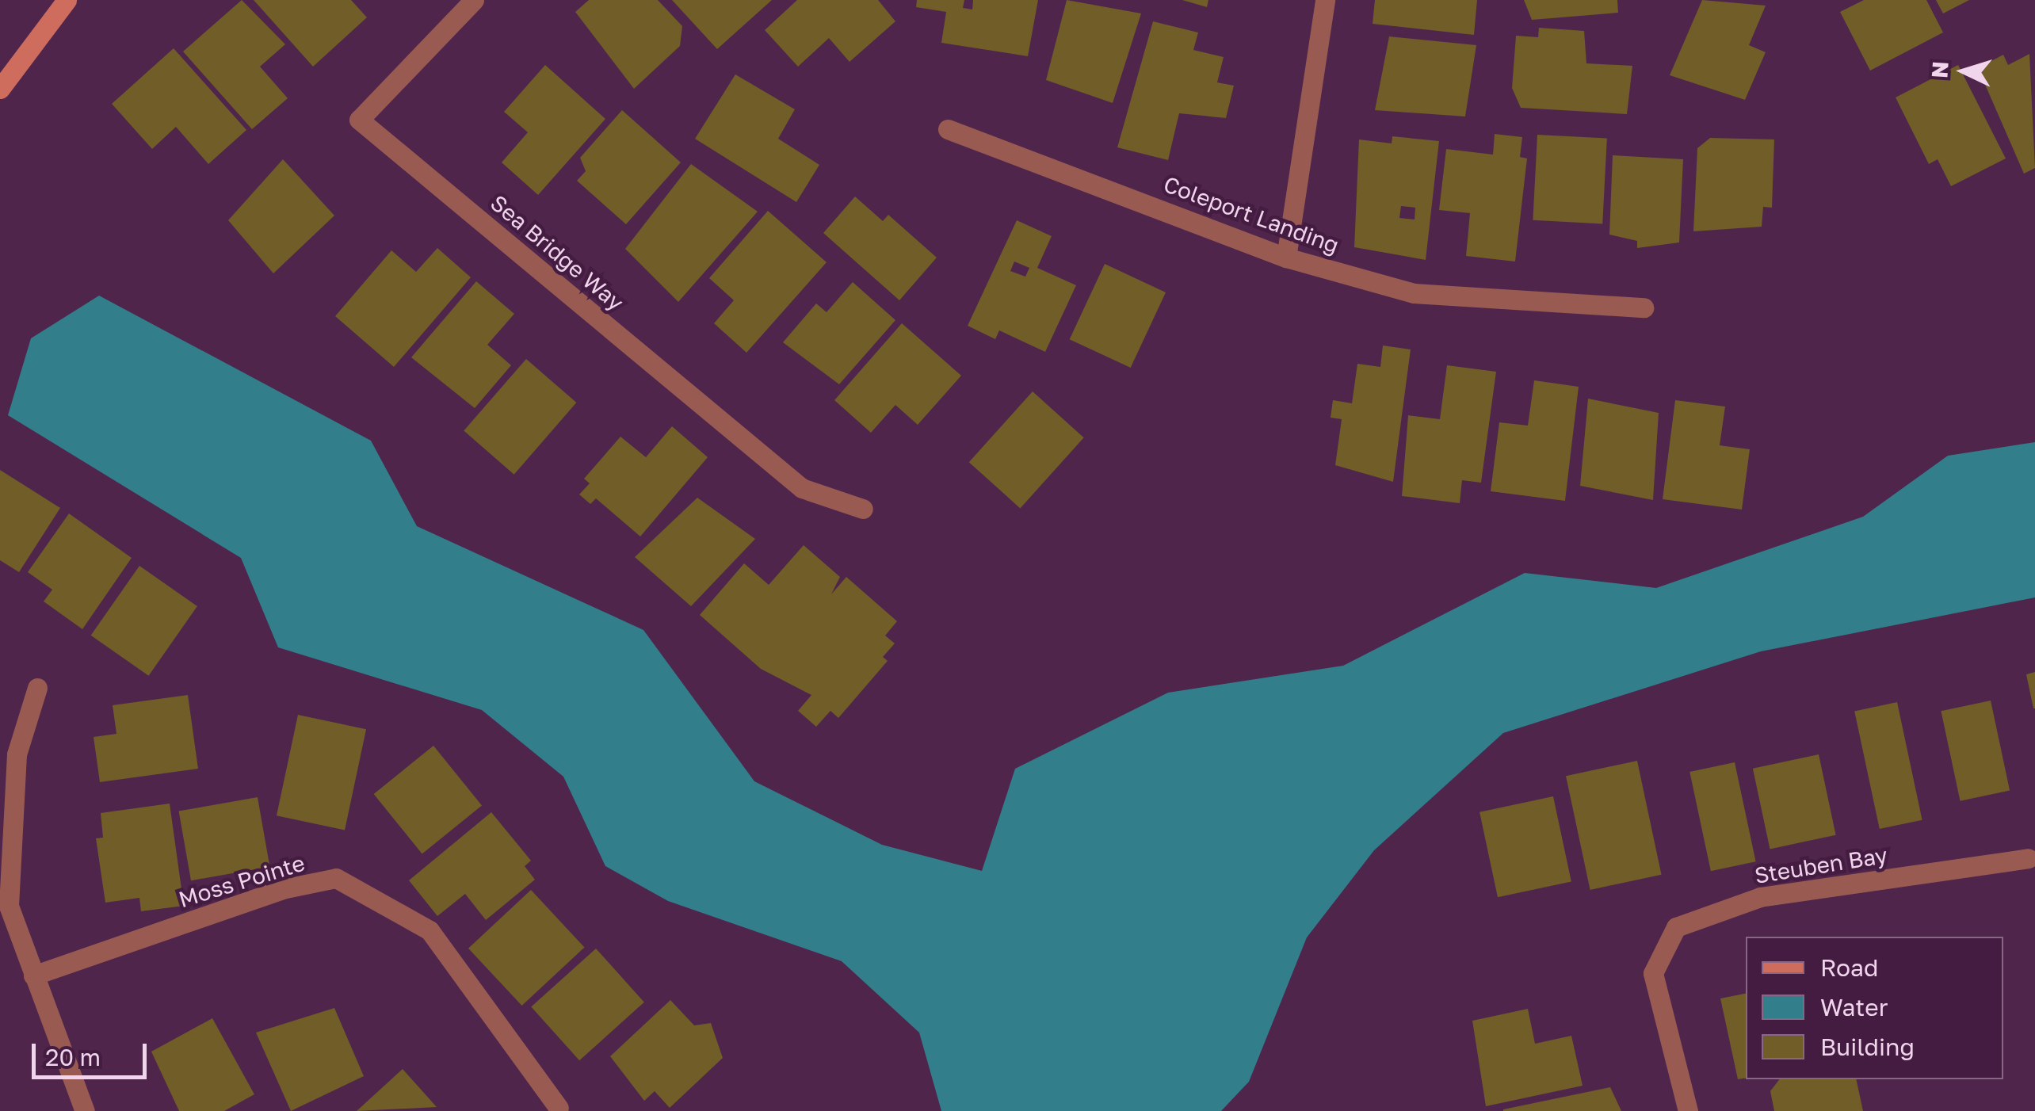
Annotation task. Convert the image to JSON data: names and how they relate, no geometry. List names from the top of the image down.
{
  "streets": {
    "street": [
      "Coleport Landing",
      "Sea Bridge Way",
      "Steuben Bay",
      "Moss Pointe"
    ]
  },
  "legend": ["Road", "Water", "Building"],
  "scale_bar": "20 m",
  "north": "left"
}
